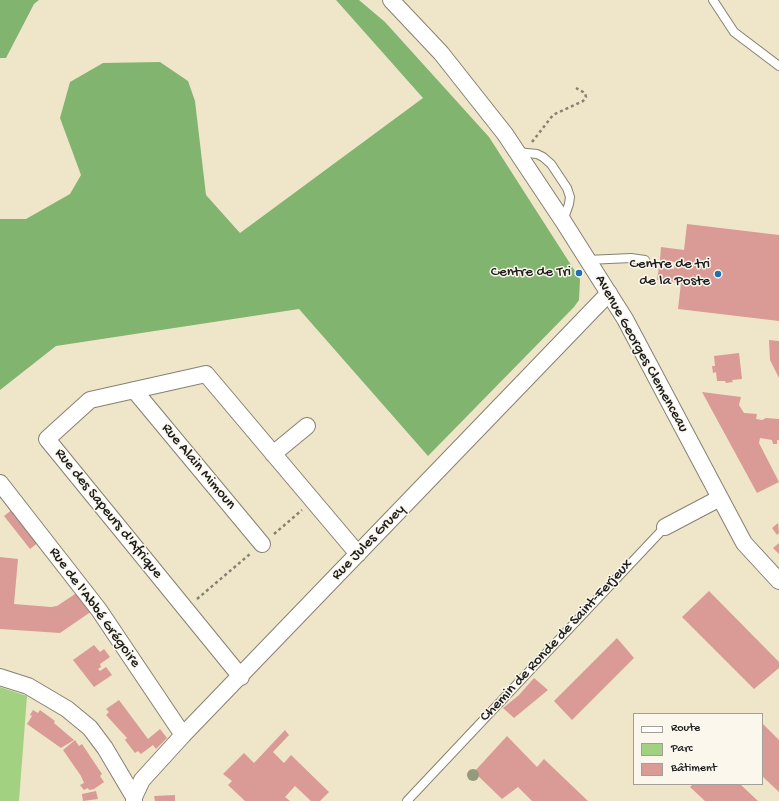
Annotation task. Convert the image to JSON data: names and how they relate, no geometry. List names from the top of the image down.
{
  "streets": {
    "street": [
      "Avenue Georges Clemenceau",
      "Rue Alain Mimoun",
      "Rue des Sapeurs d'Afrique",
      "Rue Jules Gruey",
      "Rue de l'Abbé Grégoire",
      "Chemin de Ronde de Saint-Ferjeux"
    ]
  },
  "crossings": [
    ["Avenue Georges Clemenceau", "Rue Jules Gruey"],
    ["Avenue Georges Clemenceau", "Chemin de Ronde de Saint-Ferjeux"],
    ["Rue Alain Mimoun", "Rue des Sapeurs d'Afrique"],
    ["Rue des Sapeurs d'Afrique", "Rue Jules Gruey"],
    ["Rue Jules Gruey", "Rue de l'Abbé Grégoire"]
  ],
  "places": ["Centre de Tri", "Centre de tri de la Poste"],
  "legend": ["Route", "Parc", "Bâtiment"]
}
